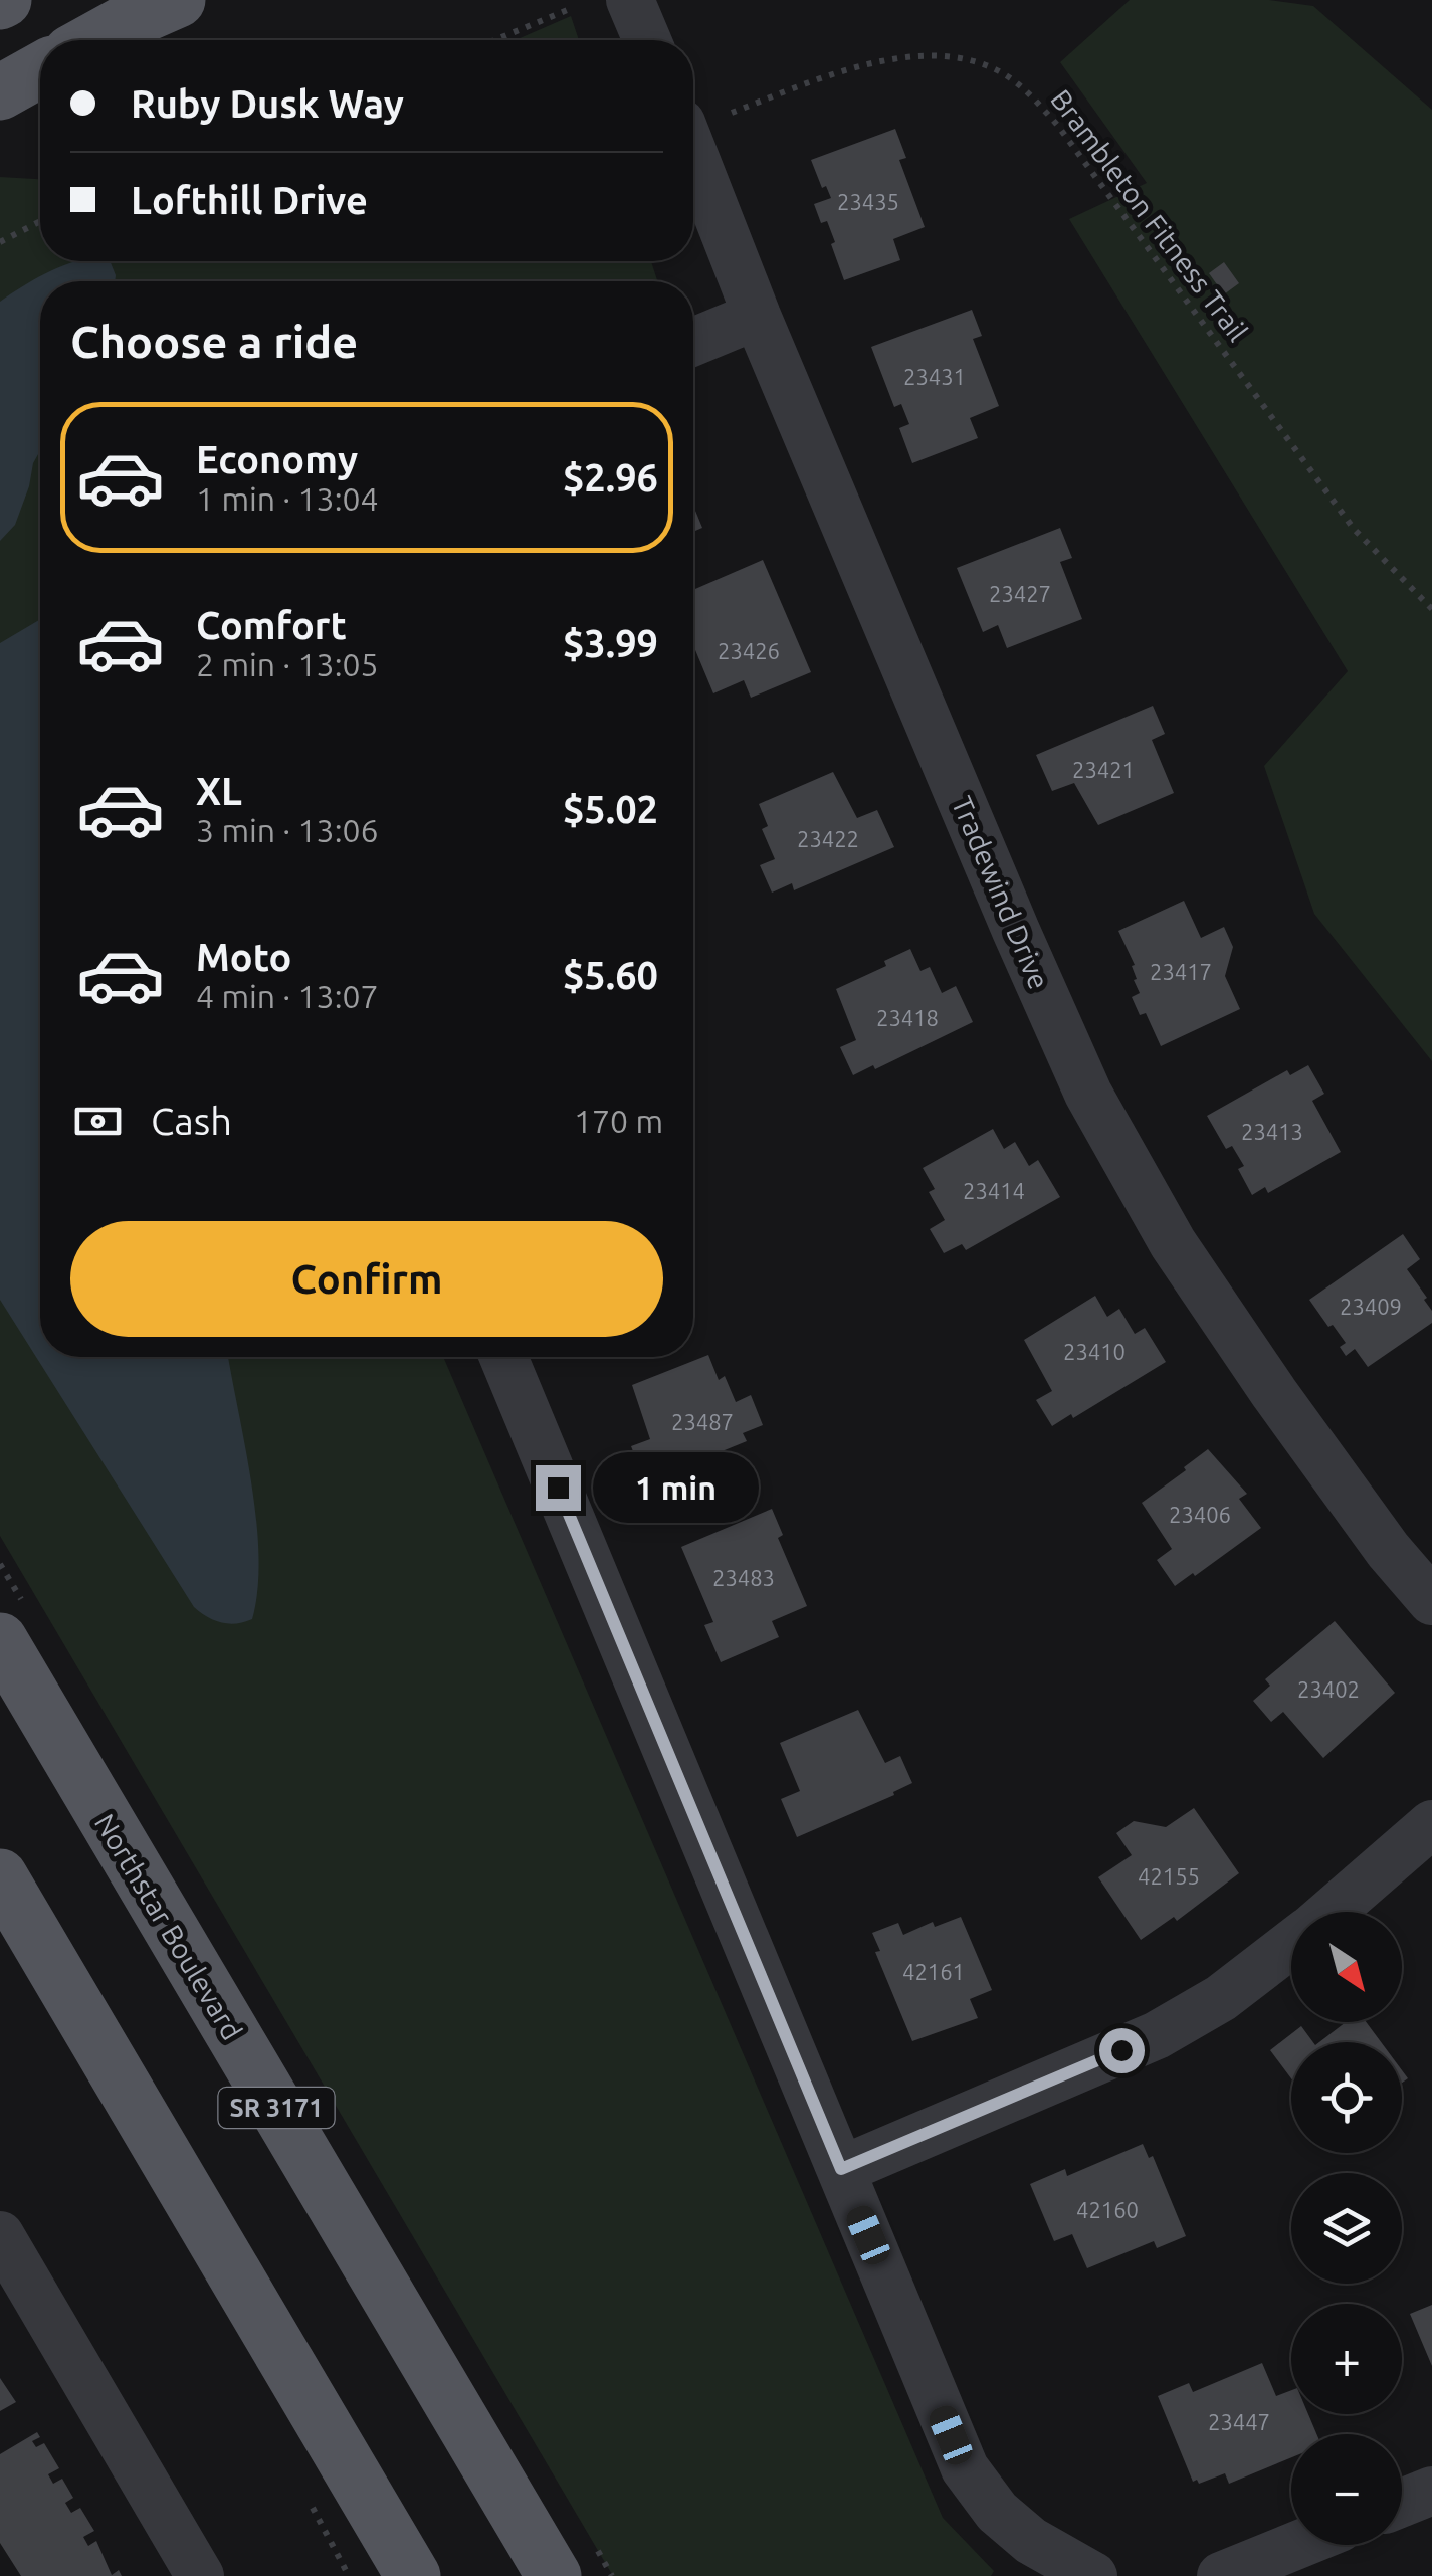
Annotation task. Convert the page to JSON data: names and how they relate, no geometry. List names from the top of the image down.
{
  "streets": {
    "main road": ["Northstar Boulevard", "SR 3171"],
    "street": ["Tradewind Drive"],
    "path": ["Brambleton Fitness Trail"]
  },
  "house_numbers": [
    "23435",
    "23431",
    "23427",
    "23426",
    "23421",
    "23422",
    "23417",
    "23418",
    "23413",
    "23414",
    "23409",
    "23410",
    "23487",
    "23406",
    "23483",
    "23402",
    "42155",
    "42161",
    "42160",
    "23447"
  ],
  "north": "bottom right",
  "page": {
    "banner": ["Ruby Dusk Way", "Lofthill Drive"],
    "heading": "Choose a ride",
    "list": [
      {
        "name": "Economy",
        "note": "1 min · 13:04",
        "value": "$2.96"
      },
      {
        "name": "Comfort",
        "note": "2 min · 13:05",
        "value": "$3.99"
      },
      {
        "name": "XL",
        "note": "3 min · 13:06",
        "value": "$5.02"
      },
      {
        "name": "Moto",
        "note": "4 min · 13:07",
        "value": "$5.60"
      }
    ],
    "pay": ["Cash", "170 m"],
    "buttons": "Confirm",
    "bubble": "1 min",
    "map_buttons": ["+", "−"]
  }
}
